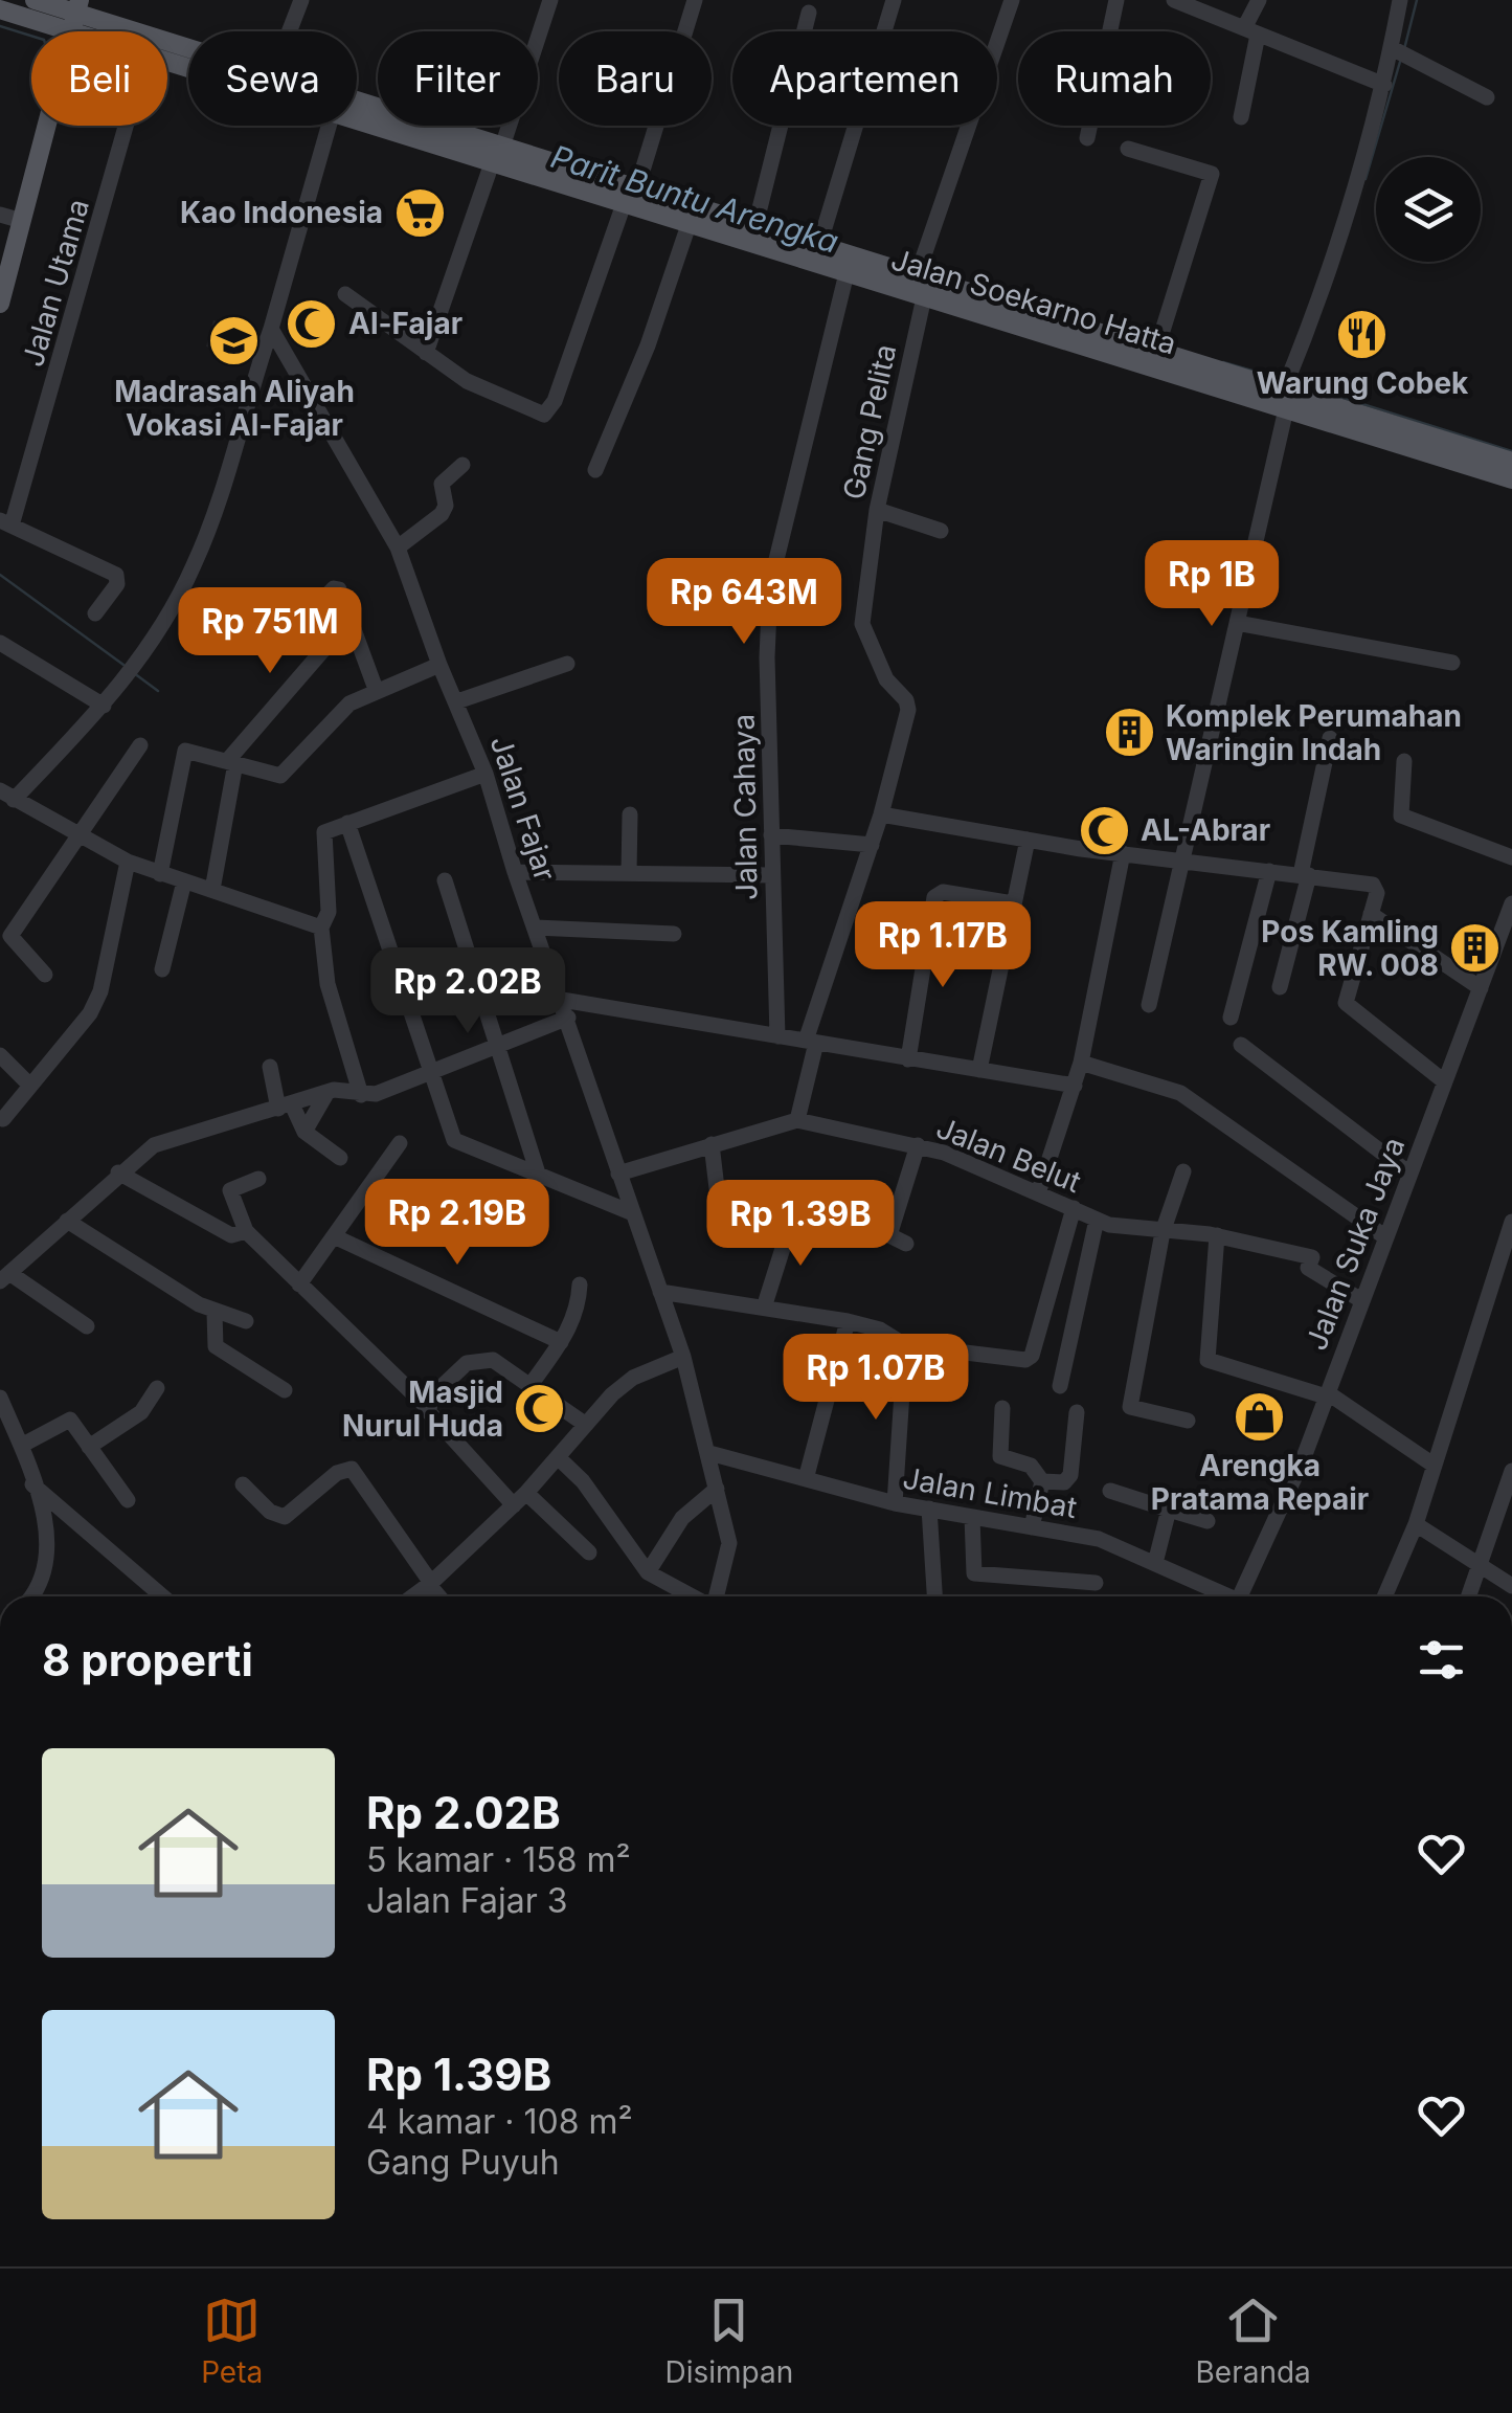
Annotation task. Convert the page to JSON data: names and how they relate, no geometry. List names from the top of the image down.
{
  "streets": {
    "main road": ["Jalan Soekarno Hatta"],
    "street": [
      "Jalan Utama",
      "Gang Pelita",
      "Jalan Cahaya",
      "Jalan Fajar",
      "Jalan Belut",
      "Jalan Suka Jaya",
      "Jalan Limbat"
    ]
  },
  "crossings": [
    ["Jalan Soekarno Hatta", "Gang Pelita"],
    ["Jalan Soekarno Hatta", "Jalan Cahaya"],
    ["Gang Pelita", "Jalan Belut"],
    ["Jalan Fajar", "Jalan Belut"],
    ["Jalan Fajar", "Jalan Limbat"],
    ["Jalan Belut", "Jalan Suka Jaya"]
  ],
  "water": ["Parit Buntu Arengka"],
  "places": {
    "supermarket": ["Kao Indonesia"],
    "mosque": ["Al-Fajar", "AL-Abrar", "Masjid Nurul Huda"],
    "restaurant": ["Warung Cobek"],
    "school or university": ["Madrasah Aliyah Vokasi Al-Fajar"],
    "building": ["Komplek Perumahan Waringin Indah", "Pos Kamling RW. 008"],
    "shop": ["Arengka Pratama Repair"]
  },
  "page": {
    "chip": [
      "Beli",
      "Sewa",
      "Filter",
      "Baru",
      "Apartemen",
      "Rumah"
    ],
    "price": [
      "Rp 1B",
      "Rp 643M",
      "Rp 751M",
      "Rp 1.17B",
      "Rp 2.02B",
      "Rp 2.19B",
      "Rp 1.39B",
      "Rp 1.07B"
    ],
    "heading": "8 properti",
    "list": [
      {
        "name": "Rp 2.02B",
        "note": "5 kamar · 158 m² · Jalan Fajar 3"
      },
      {
        "name": "Rp 1.39B",
        "note": "4 kamar · 108 m² · Gang Puyuh"
      }
    ],
    "tabs": ["Peta", "Disimpan", "Beranda"]
  }
}
